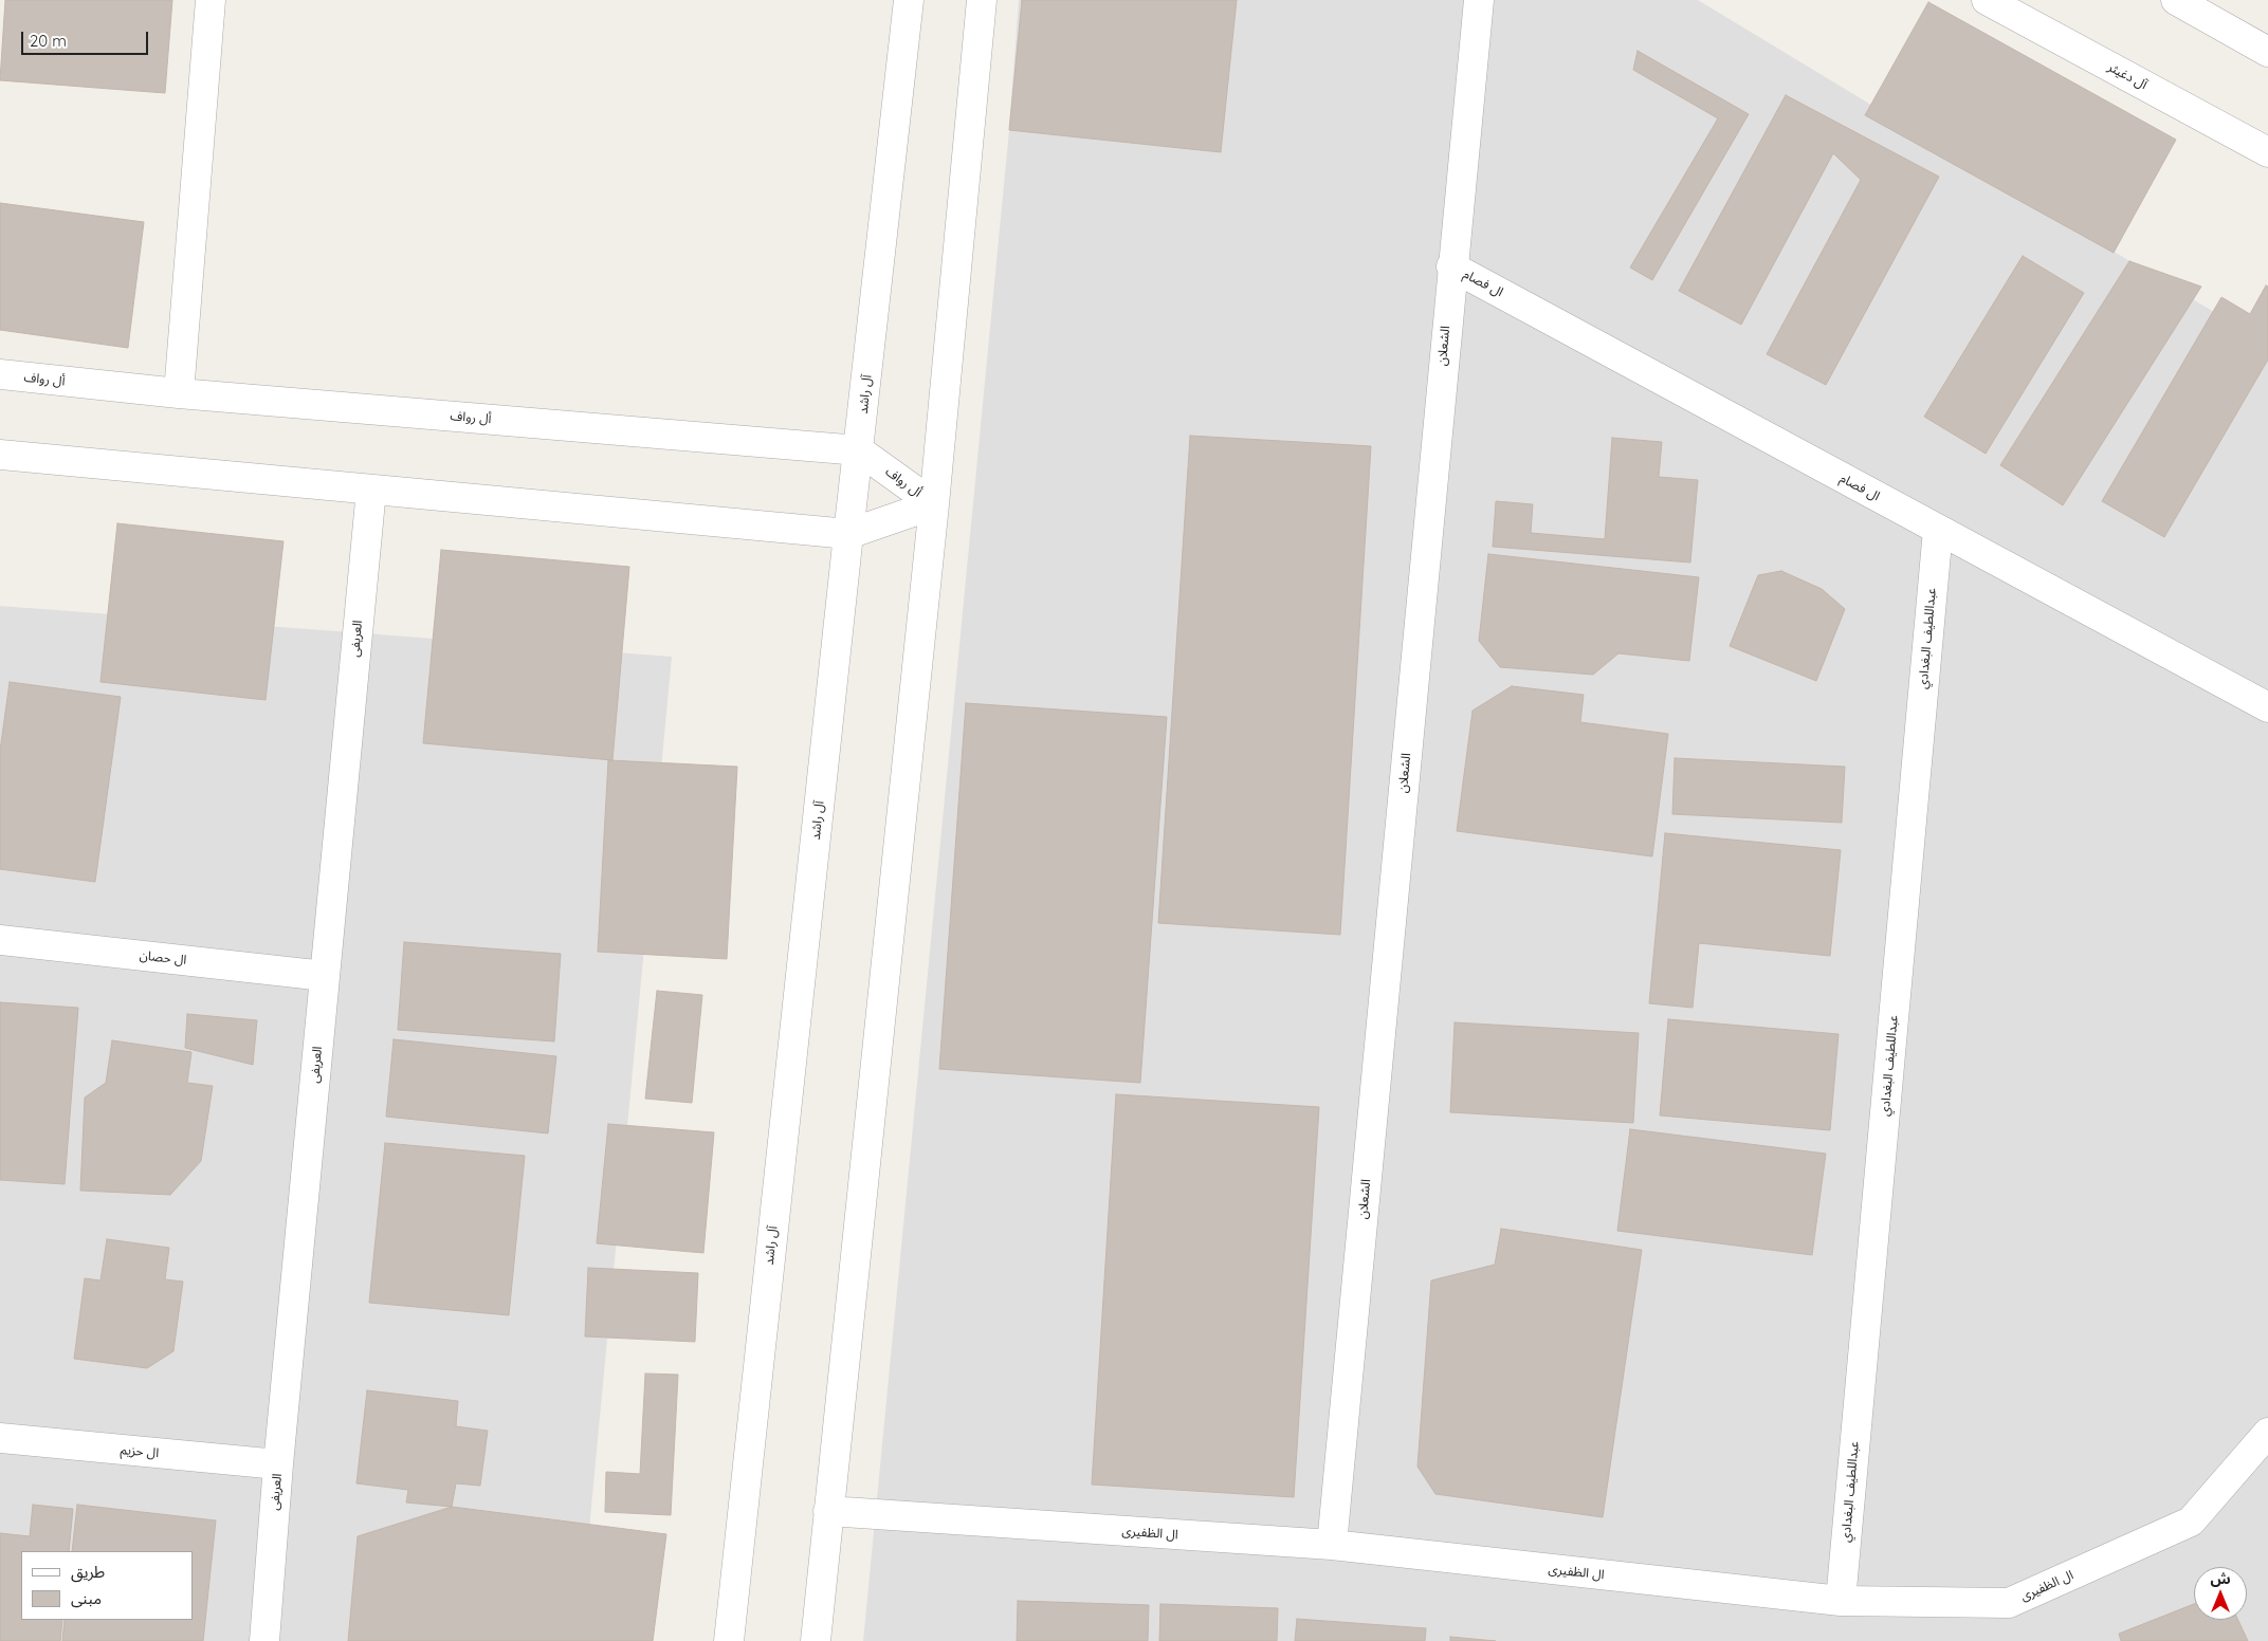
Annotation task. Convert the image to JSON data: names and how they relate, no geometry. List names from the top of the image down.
{
  "streets": {
    "street": [
      "آل دغيثر",
      "ال فصام",
      "الشعلان",
      "أل رواف",
      "آل راشد",
      "العريفى",
      "عبداللطيف البغدادي",
      "ال حصان",
      "ال حزيم",
      "ال الظفيرى"
    ]
  },
  "crossings": [
    ["ال فصام", "الشعلان"],
    ["ال فصام", "عبداللطيف البغدادي"],
    ["الشعلان", "ال الظفيرى"],
    ["أل رواف", "آل راشد"],
    ["أل رواف", "العريفى"],
    ["العريفى", "ال حصان"],
    ["العريفى", "ال حزيم"],
    ["عبداللطيف البغدادي", "ال الظفيرى"]
  ],
  "legend": ["طريق", "مبنى"],
  "scale_bar": "20 m",
  "north": "top"
}
